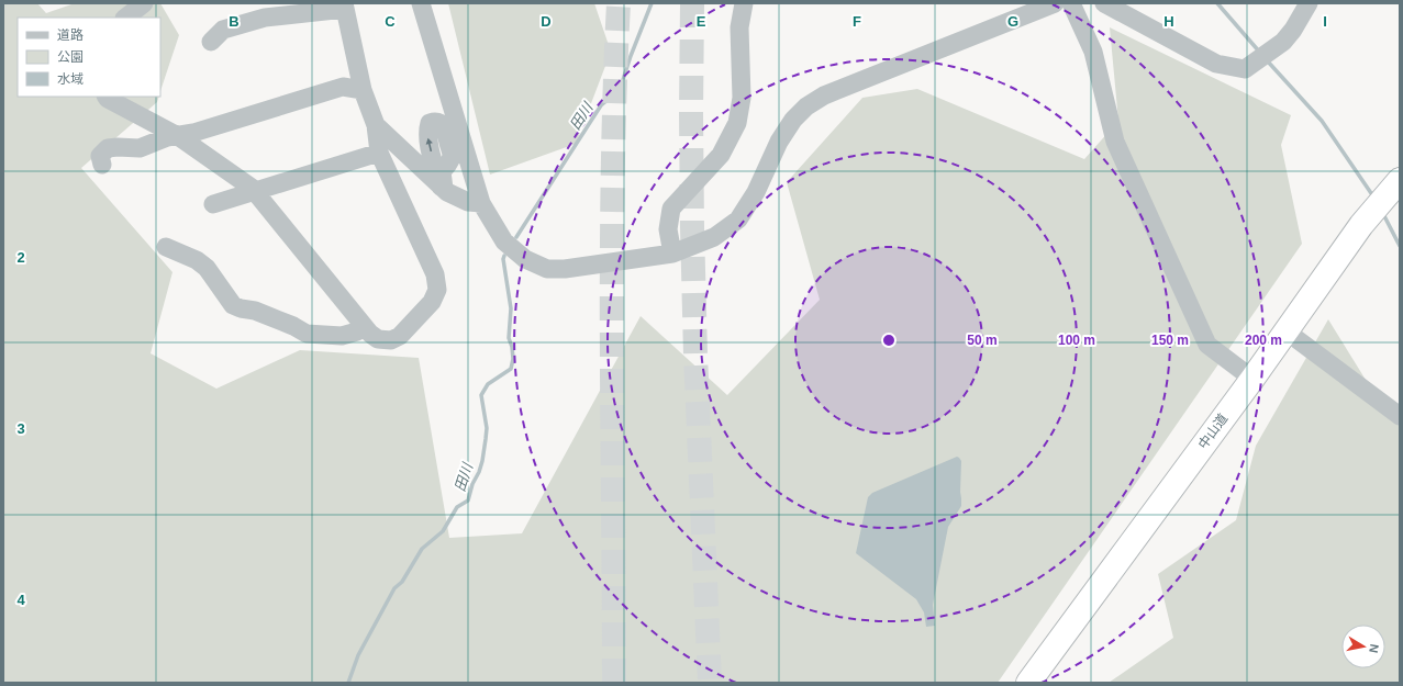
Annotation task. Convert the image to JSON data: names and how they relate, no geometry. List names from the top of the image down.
{
  "streets": {
    "highway": ["中山道"]
  },
  "water": ["田川"],
  "legend": ["道路", "公園", "水域"],
  "north": "right",
  "grid": {
    "columns": [
      "B",
      "C",
      "D",
      "E",
      "F",
      "G",
      "H",
      "I"
    ],
    "rows": ["2", "3", "4"]
  },
  "rings": [
    "50 m",
    "100 m",
    "150 m",
    "200 m"
  ]
}
